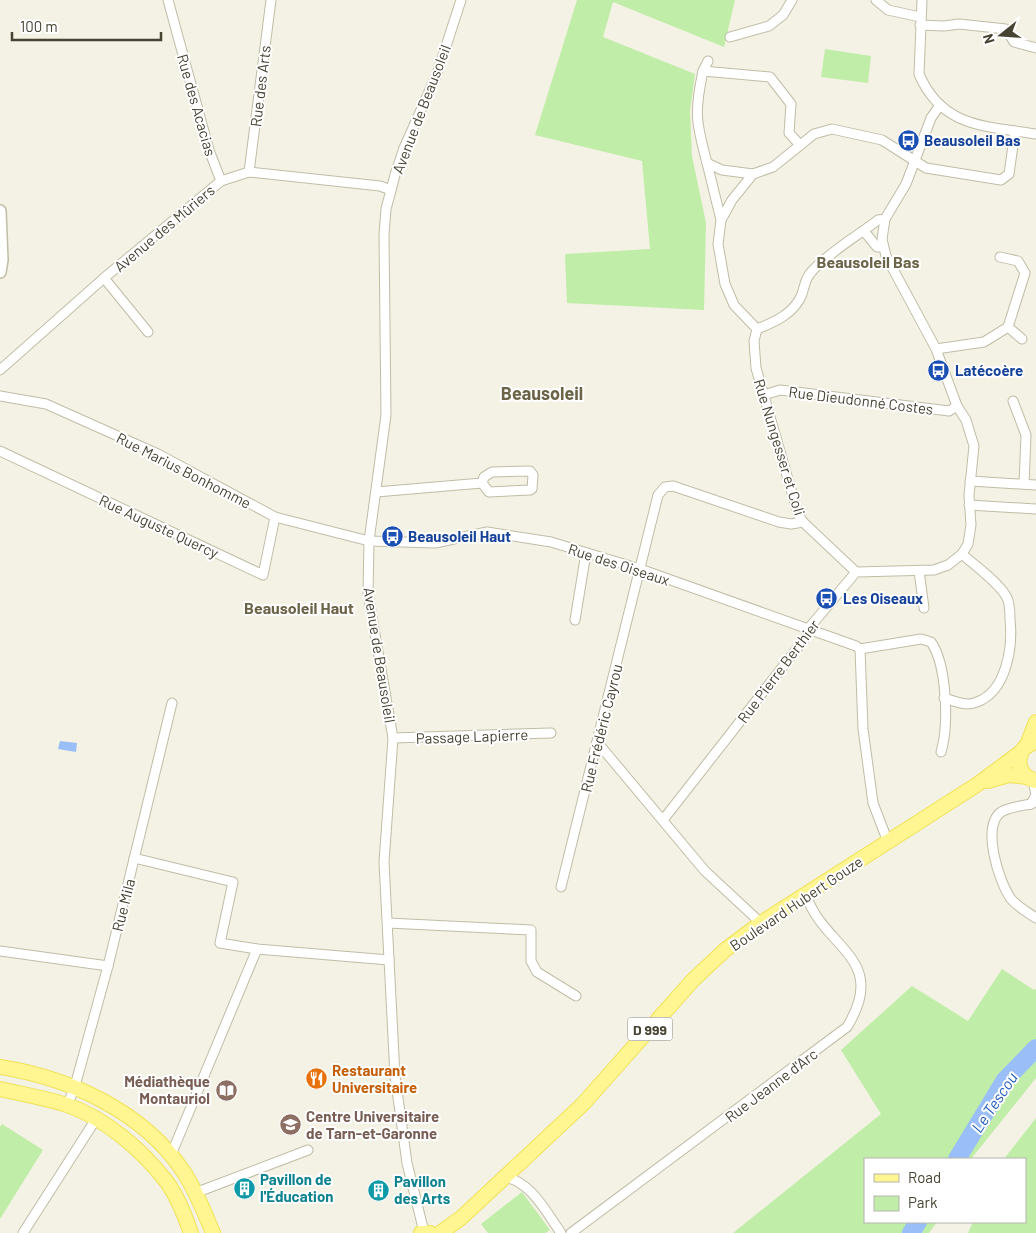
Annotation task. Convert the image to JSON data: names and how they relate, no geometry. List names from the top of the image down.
{
  "streets": {
    "main road": ["Boulevard Hubert Gouze", "D 999"],
    "street": [
      "Rue des Arts",
      "Rue des Acacias",
      "Avenue de Beausoleil",
      "Avenue des Mûriers",
      "Rue Dieudonné Costes",
      "Rue Nungesser et Coli",
      "Rue Marius Bonhomme",
      "Rue Auguste Quercy",
      "Rue des Oiseaux",
      "Rue Pierre Berthier",
      "Rue Frédéric Cayrou",
      "Passage Lapierre",
      "Rue Mila",
      "Rue Jeanne d'Arc"
    ]
  },
  "crossings": [
    ["Rue des Arts", "Avenue des Mûriers"],
    ["Rue des Acacias", "Avenue des Mûriers"],
    ["Avenue de Beausoleil", "Avenue des Mûriers"],
    ["Avenue de Beausoleil", "Rue Marius Bonhomme"],
    ["Avenue de Beausoleil", "Rue des Oiseaux"],
    ["Avenue de Beausoleil", "Passage Lapierre"],
    ["Rue Dieudonné Costes", "Rue Nungesser et Coli"],
    ["Rue Nungesser et Coli", "Rue Pierre Berthier"],
    ["Rue Nungesser et Coli", "Rue Frédéric Cayrou"],
    ["Rue Marius Bonhomme", "Rue Auguste Quercy"],
    ["Rue Marius Bonhomme", "Rue des Oiseaux"],
    ["Rue des Oiseaux", "Rue Pierre Berthier"],
    ["Rue des Oiseaux", "Rue Frédéric Cayrou"],
    ["Boulevard Hubert Gouze", "Rue Jeanne d'Arc"]
  ],
  "districts": ["Beausoleil Bas", "Beausoleil", "Beausoleil Haut"],
  "water": ["Le Tescou"],
  "places": {
    "bus stop": [
      "Beausoleil Bas",
      "Latécoère",
      "Beausoleil Haut",
      "Les Oiseaux"
    ],
    "restaurant": ["Restaurant Universitaire"],
    "library": ["Médiathèque Montauriol"],
    "school or university": ["Centre Universitaire de Tarn-et-Garonne"],
    "building": ["Pavillon de l'Éducation", "Pavillon des Arts"]
  },
  "legend": ["Road", "Park"],
  "scale_bar": "100 m",
  "north": "left"
}
